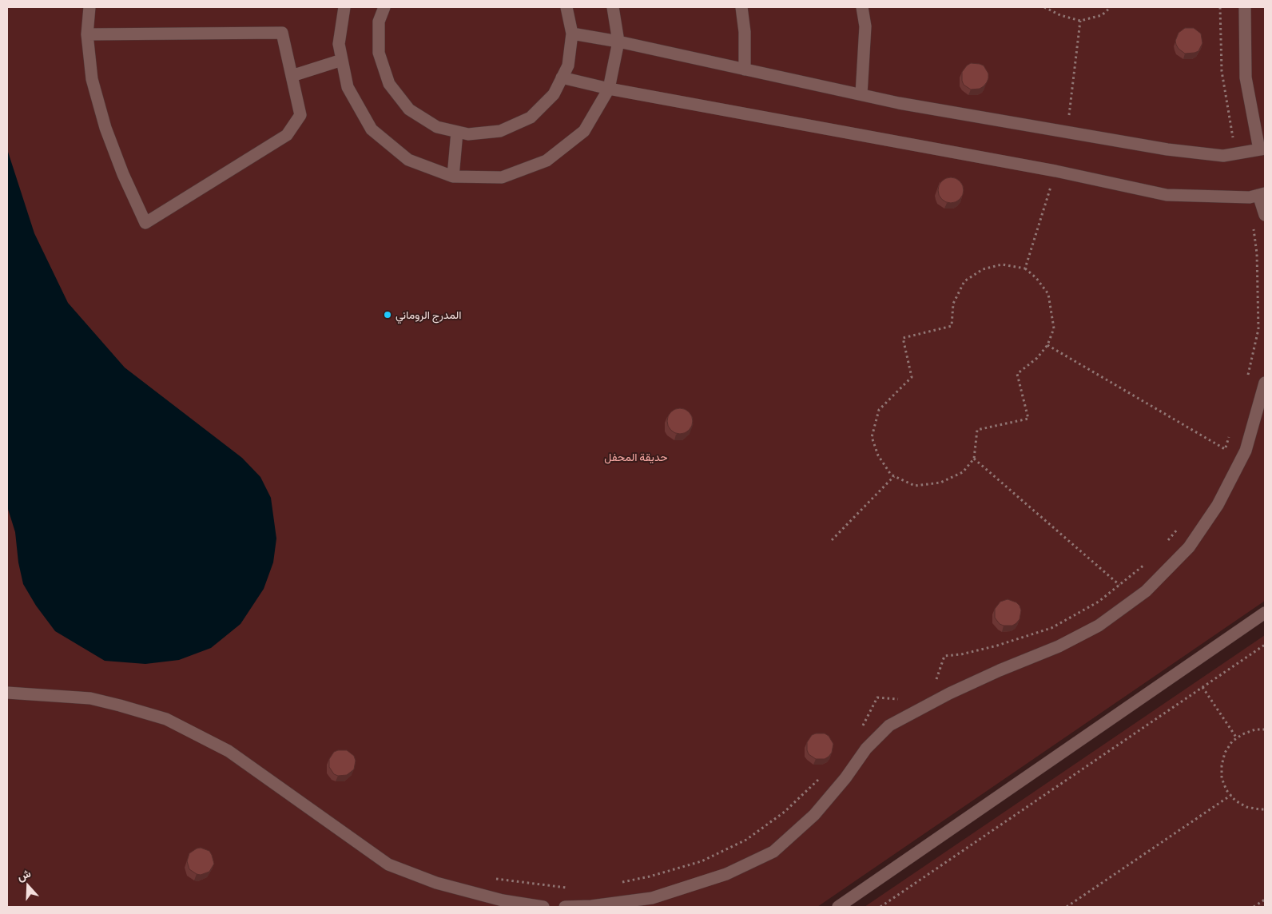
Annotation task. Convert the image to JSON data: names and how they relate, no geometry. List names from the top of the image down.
{
  "parks": ["حديقة المحفل"],
  "places": ["المدرج الروماني"],
  "north": "top"
}
